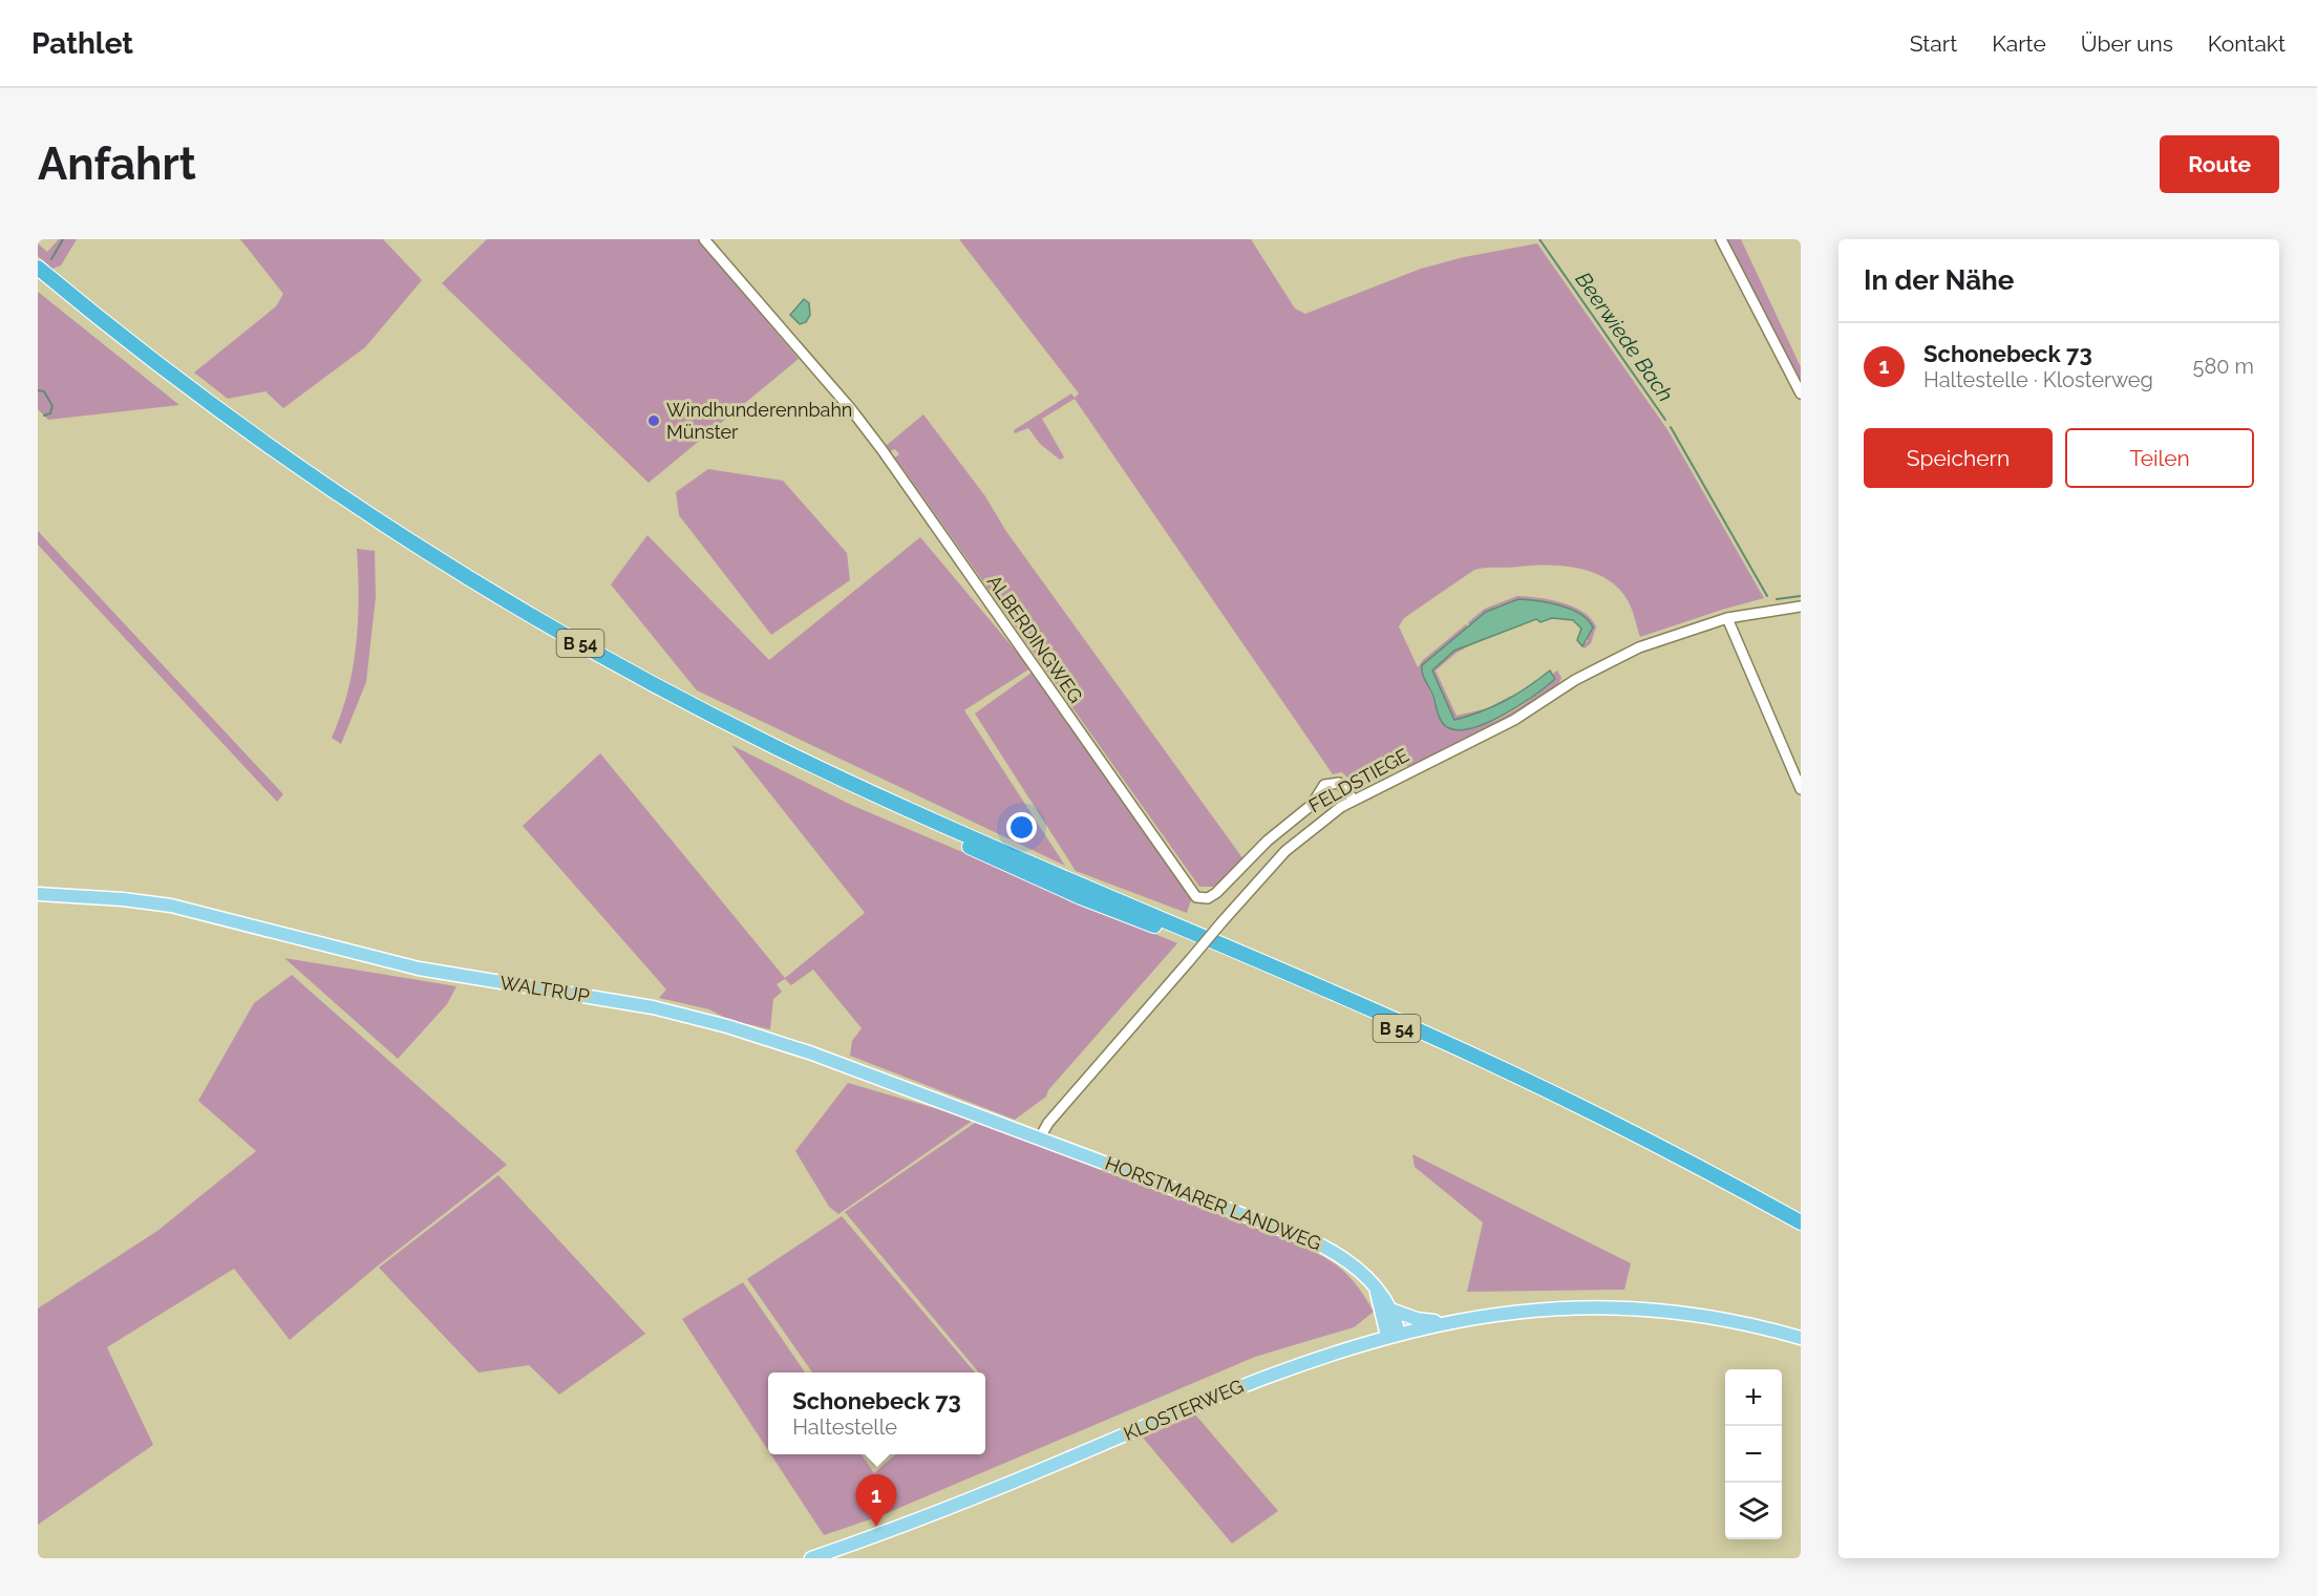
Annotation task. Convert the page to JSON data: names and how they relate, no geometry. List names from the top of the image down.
{
  "streets": {
    "highway": ["B 54"],
    "main road": ["WALTRUP", "HORSTMARER LANDWEG", "KLOSTERWEG"],
    "street": ["ALBERDINGWEG", "FELDSTIEGE"]
  },
  "crossings": [
    ["ALBERDINGWEG", "FELDSTIEGE"],
    ["FELDSTIEGE", "WALTRUP"],
    ["FELDSTIEGE", "HORSTMARER LANDWEG"],
    ["WALTRUP", "HORSTMARER LANDWEG"],
    ["HORSTMARER LANDWEG", "KLOSTERWEG"]
  ],
  "water": ["Beerwiede Bach"],
  "places": ["Windhunderennbahn Münster"],
  "page": {
    "header": "Pathlet",
    "nav": [
      "Start",
      "Karte",
      "Über uns",
      "Kontakt"
    ],
    "buttons": [
      "Route",
      ["Speichern", "Teilen"]
    ],
    "title": "Anfahrt",
    "heading": "In der Nähe",
    "list": [
      {
        "mark": "1",
        "name": "Schonebeck 73",
        "note": "Haltestelle · Klosterweg",
        "value": "580 m"
      }
    ],
    "map_buttons": ["+", "−"],
    "popup": ["Schonebeck 73", "Haltestelle"],
    "pins": "1"
  }
}
